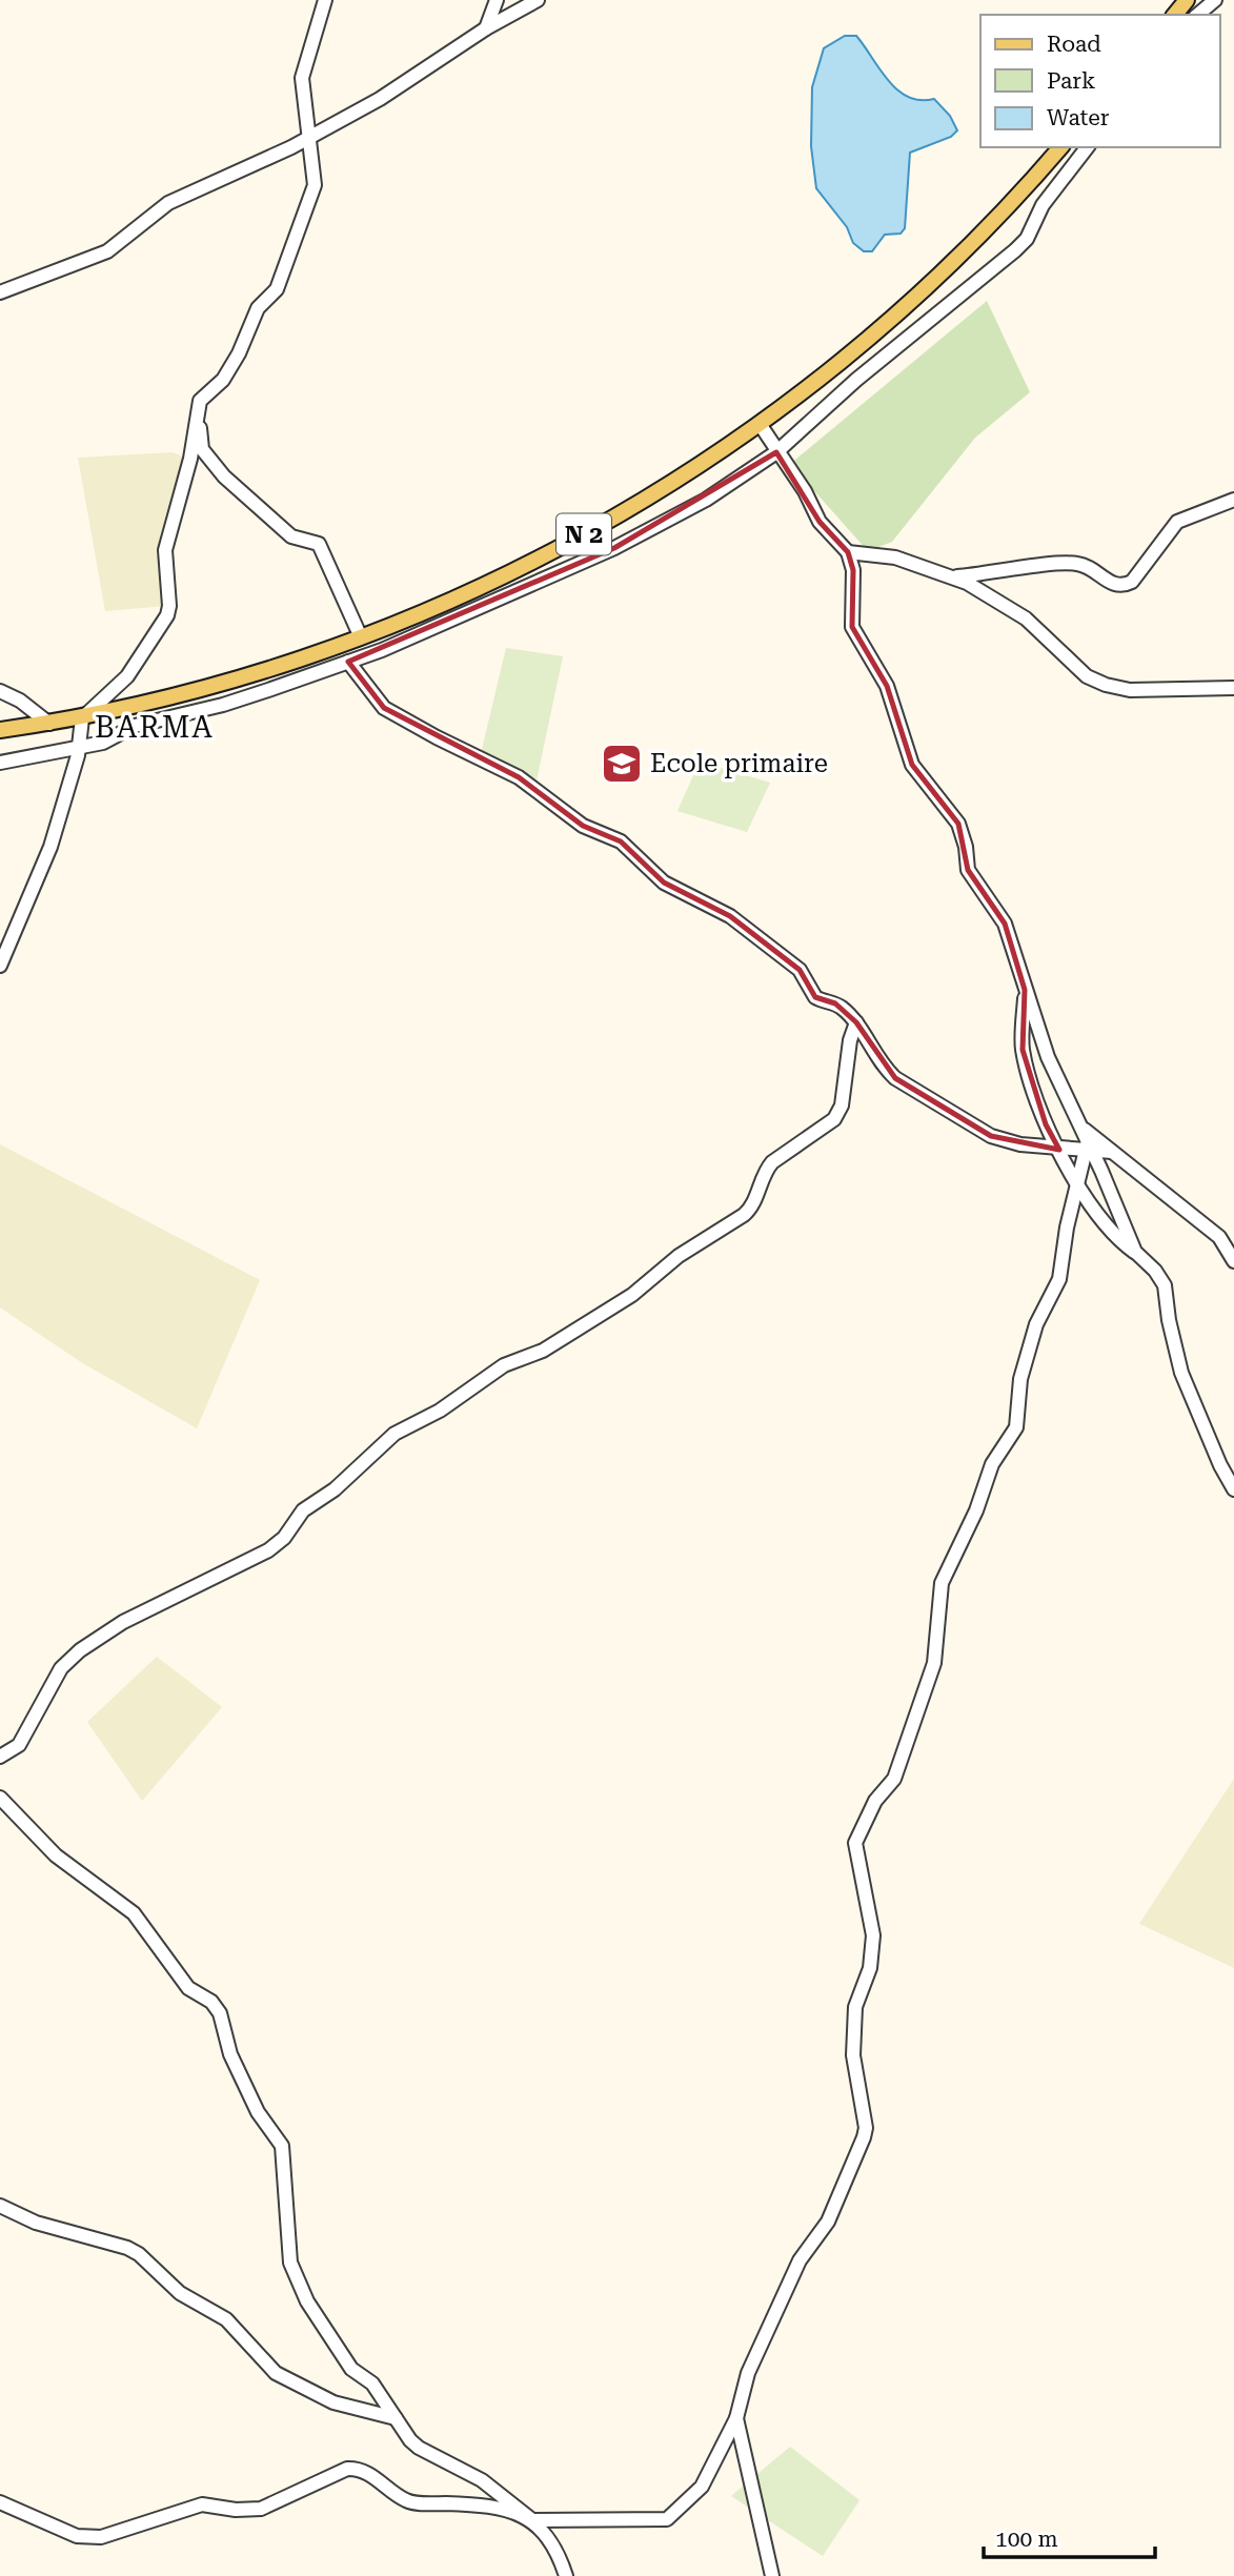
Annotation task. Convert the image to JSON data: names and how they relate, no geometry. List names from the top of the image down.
{
  "streets": {
    "main road": ["N 2"]
  },
  "districts": ["BARMA"],
  "places": {
    "school or university": ["Ecole primaire"]
  },
  "legend": ["Road", "Park", "Water"],
  "scale_bar": "100 m"
}
